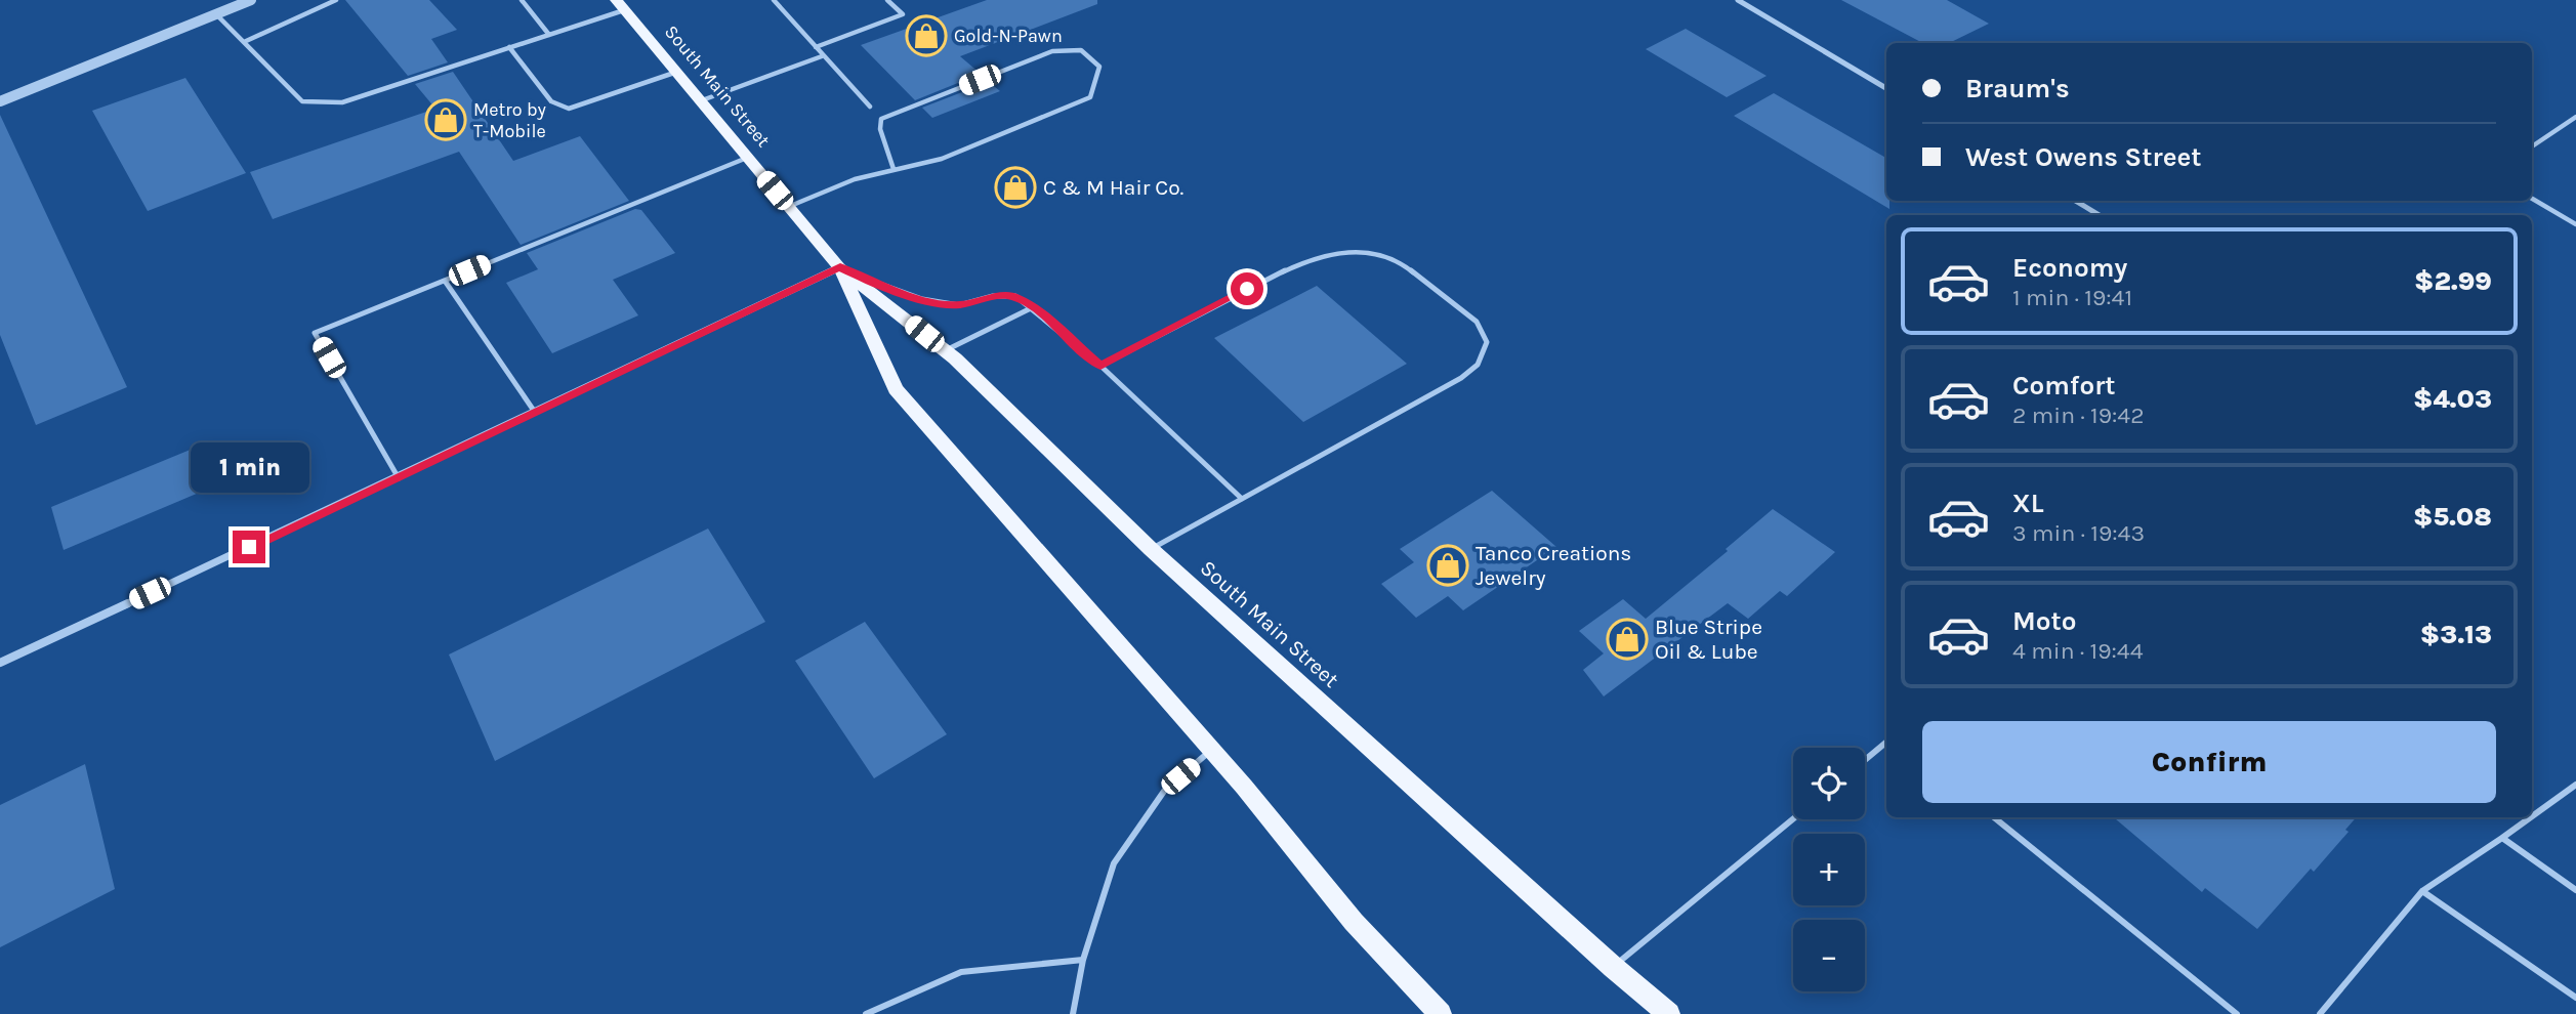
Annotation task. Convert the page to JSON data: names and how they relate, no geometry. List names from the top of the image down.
{
  "streets": {
    "main road": ["South Main Street"]
  },
  "places": {
    "shop": [
      "Gold-N-Pawn",
      "Metro by T-Mobile",
      "C & M Hair Co.",
      "Tanco Creations Jewelry",
      "Blue Stripe Oil & Lube"
    ]
  },
  "page": {
    "banner": ["Braum's", "West Owens Street"],
    "list": [
      {
        "name": "Economy",
        "note": "1 min · 19:41",
        "value": "$2.99"
      },
      {
        "name": "Comfort",
        "note": "2 min · 19:42",
        "value": "$4.03"
      },
      {
        "name": "XL",
        "note": "3 min · 19:43",
        "value": "$5.08"
      },
      {
        "name": "Moto",
        "note": "4 min · 19:44",
        "value": "$3.13"
      }
    ],
    "bubble": "1 min",
    "buttons": "Confirm",
    "map_buttons": ["+", "−"]
  }
}
